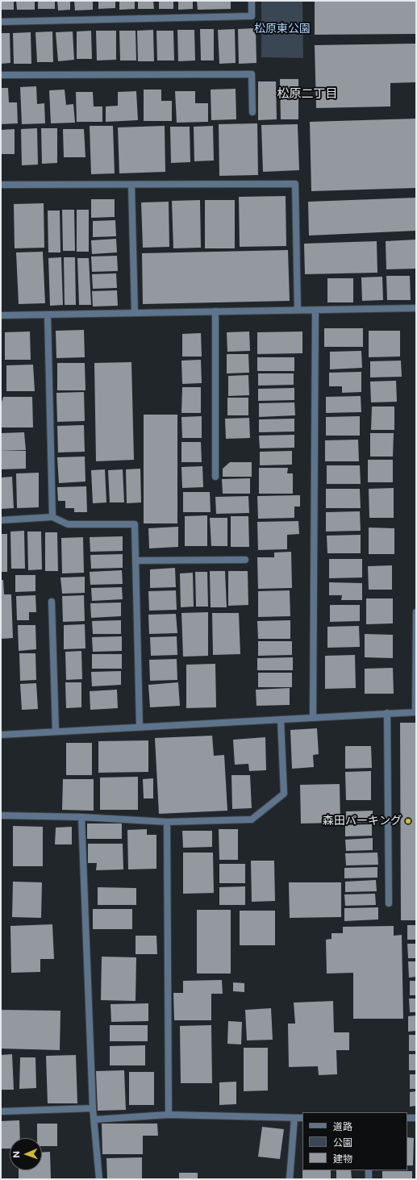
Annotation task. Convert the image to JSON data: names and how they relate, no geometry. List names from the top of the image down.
{
  "districts": ["松原二丁目"],
  "parks": ["松原東公園"],
  "places": ["森田パーキング"],
  "legend": ["道路", "公園", "建物"],
  "north": "left"
}
